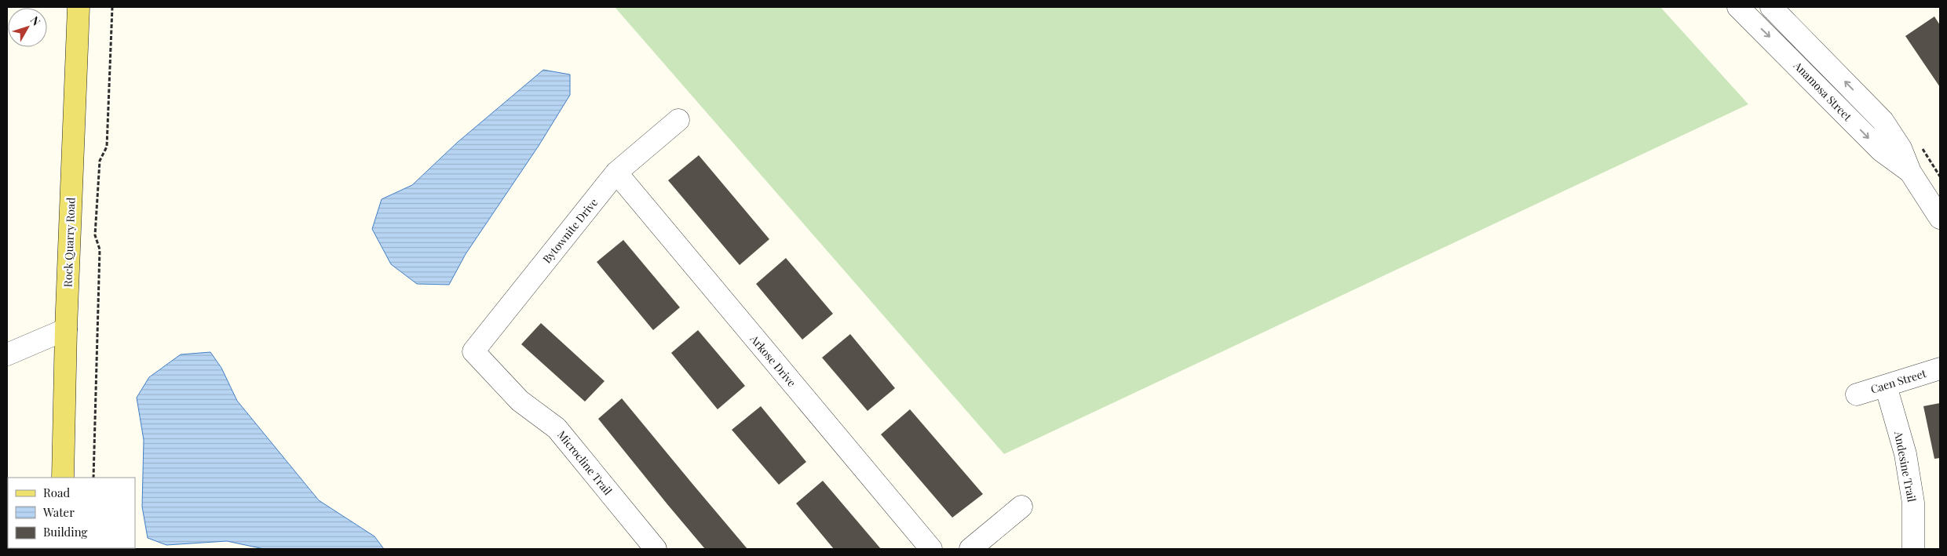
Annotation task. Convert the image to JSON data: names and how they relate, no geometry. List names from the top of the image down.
{
  "streets": {
    "main road": ["Rock Quarry Road"],
    "street": [
      "Anamosa Street",
      "Bytownite Drive",
      "Arkose Drive",
      "Caen Street",
      "Microcline Trail",
      "Andesine Trail"
    ]
  },
  "crossings": [
    ["Bytownite Drive", "Arkose Drive"],
    ["Bytownite Drive", "Microcline Trail"],
    ["Caen Street", "Andesine Trail"]
  ],
  "legend": ["Road", "Water", "Building"],
  "north": "top right"
}
